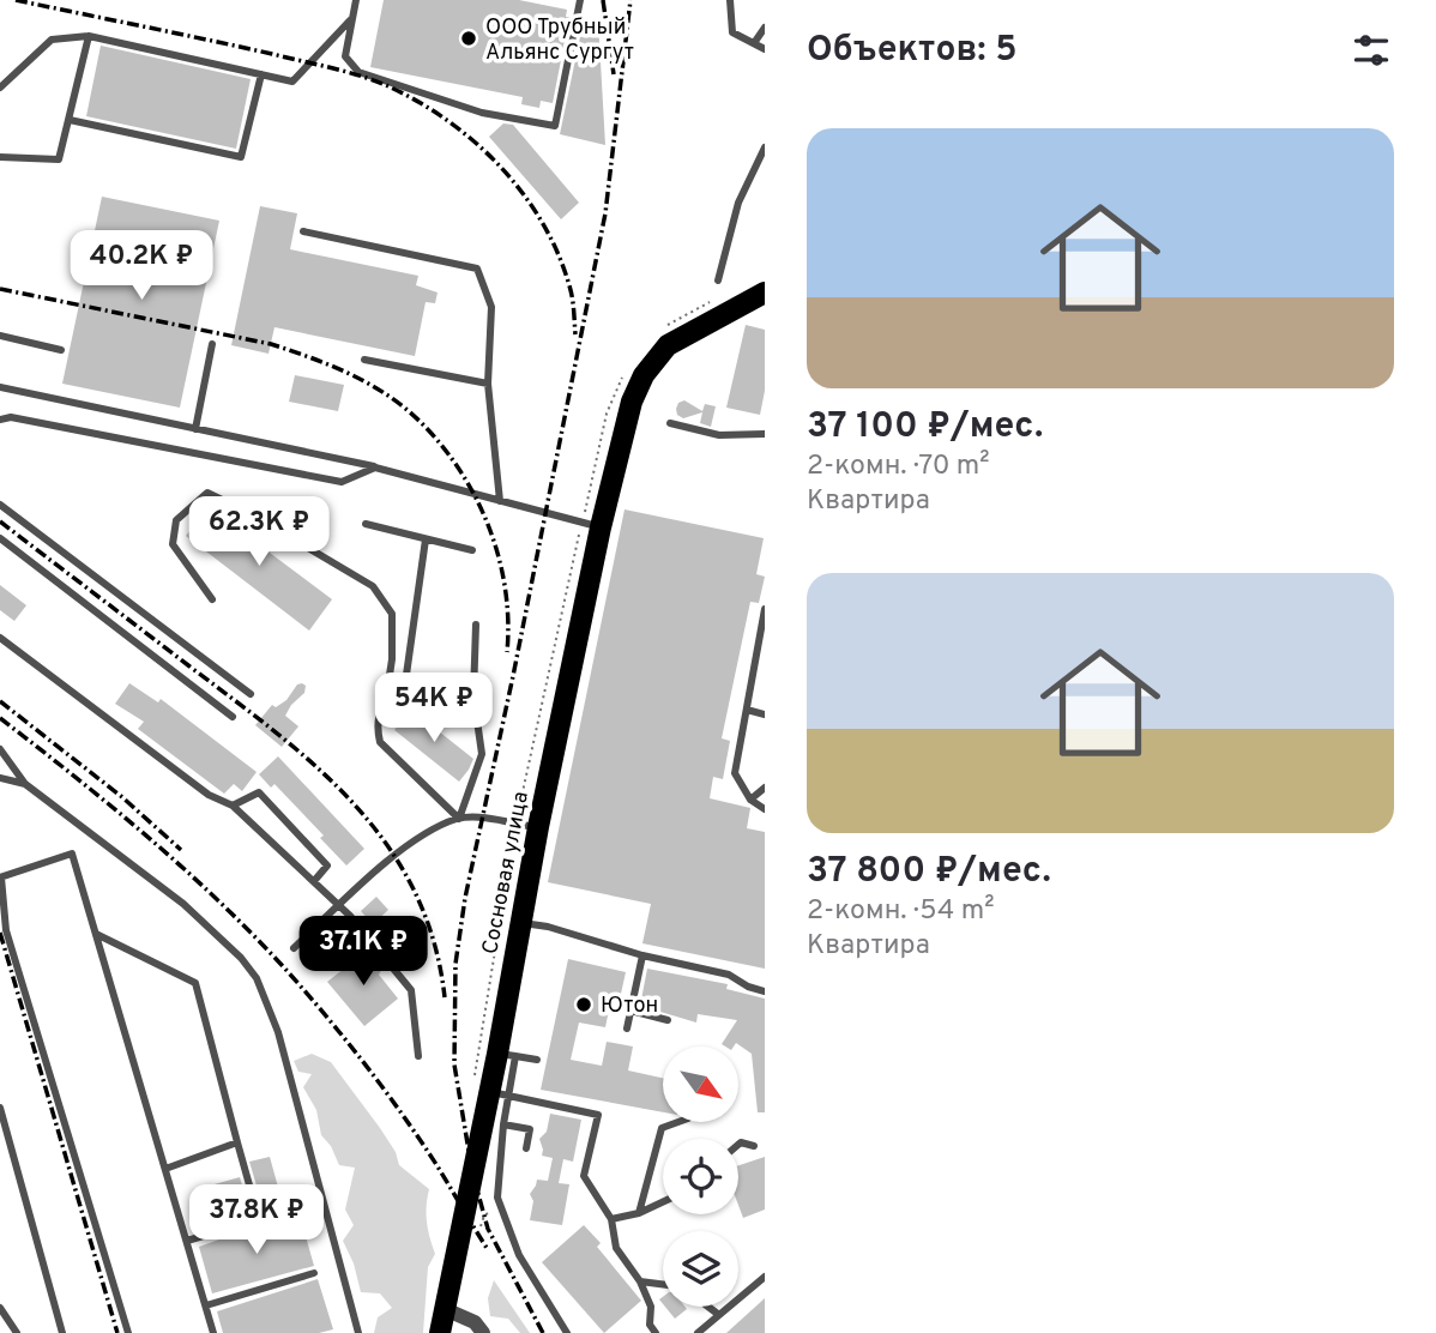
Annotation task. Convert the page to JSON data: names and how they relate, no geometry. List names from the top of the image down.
{
  "streets": {
    "main road": ["Сосновая улица"]
  },
  "places": ["ООО Трубный Альянс Сургут", "Ютон"],
  "north": "bottom right",
  "page": {
    "heading": "Объектов: 5",
    "list": [
      {
        "name": "37 100 ₽/мес.",
        "note": "2-комн. · 70 m² · Квартира"
      },
      {
        "name": "37 800 ₽/мес.",
        "note": "2-комн. · 54 m² · Квартира"
      }
    ],
    "price": [
      "40.2K ₽",
      "62.3K ₽",
      "54K ₽",
      "37.1K ₽",
      "37.8K ₽"
    ]
  }
}
